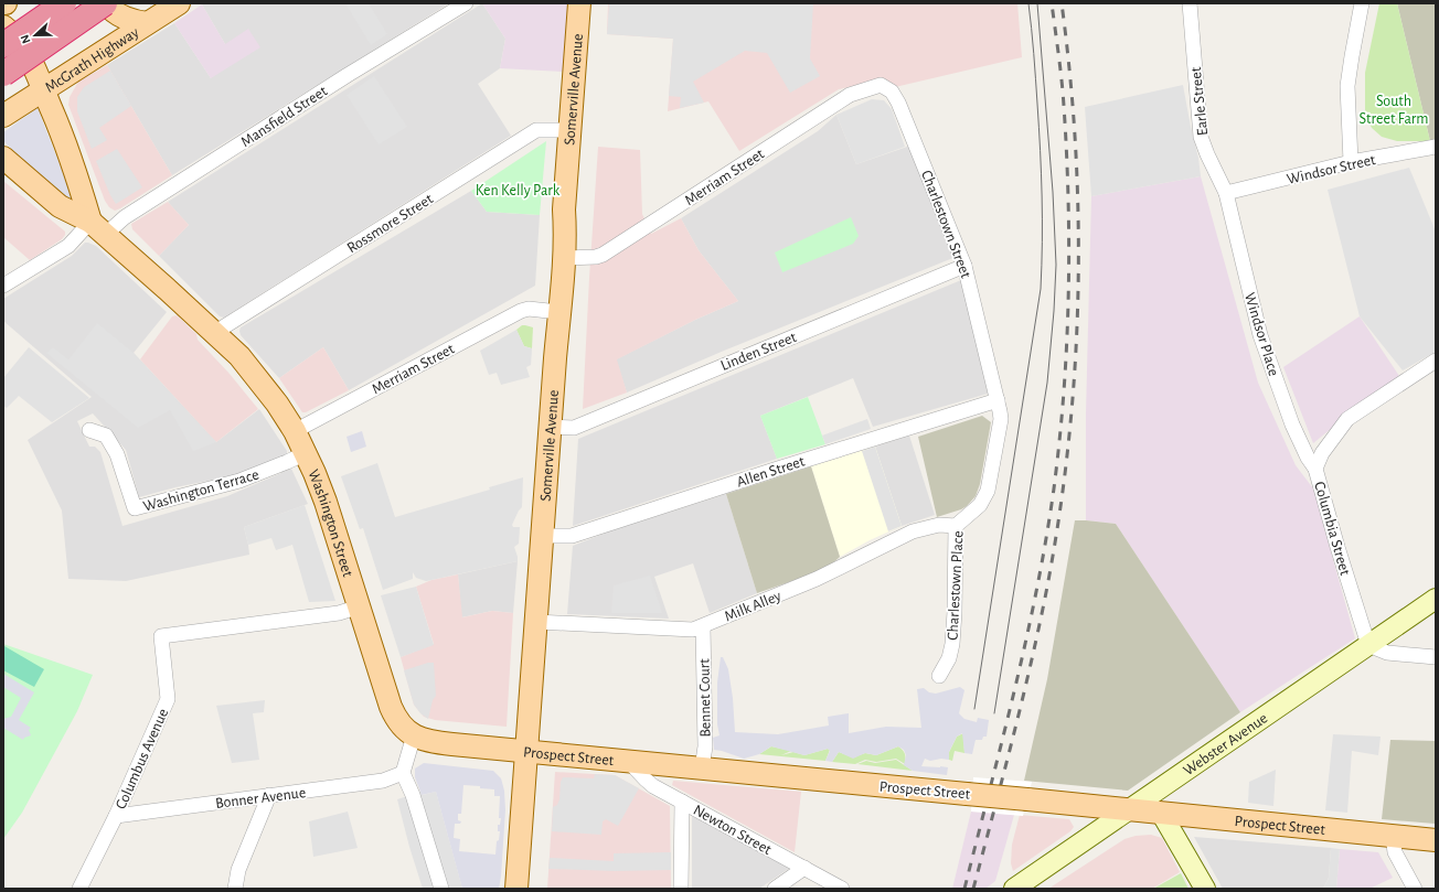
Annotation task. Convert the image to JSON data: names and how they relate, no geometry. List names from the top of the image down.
{
  "streets": {
    "main road": [
      "McGrath Highway",
      "Somerville Avenue",
      "Washington Street",
      "Webster Avenue",
      "Prospect Street"
    ],
    "street": [
      "Earle Street",
      "Mansfield Street",
      "Windsor Street",
      "Merriam Street",
      "Rossmore Street",
      "Charlestown Street",
      "Windsor Place",
      "Linden Street",
      "Allen Street",
      "Washington Terrace",
      "Columbia Street",
      "Charlestown Place",
      "Milk Alley",
      "Bennet Court",
      "Columbus Avenue",
      "Bonner Avenue",
      "Newton Street"
    ]
  },
  "crossings": [
    ["Somerville Avenue", "Merriam Street"],
    ["Somerville Avenue", "Rossmore Street"],
    ["Somerville Avenue", "Linden Street"],
    ["Somerville Avenue", "Allen Street"],
    ["Somerville Avenue", "Milk Alley"],
    ["Somerville Avenue", "Prospect Street"],
    ["Earle Street", "Windsor Street"],
    ["Earle Street", "Windsor Place"],
    ["Mansfield Street", "Washington Street"],
    ["Windsor Street", "Windsor Place"],
    ["Merriam Street", "Charlestown Street"],
    ["Merriam Street", "Washington Street"],
    ["Rossmore Street", "Washington Street"],
    ["Charlestown Street", "Linden Street"],
    ["Charlestown Street", "Allen Street"],
    ["Charlestown Street", "Charlestown Place"],
    ["Windsor Place", "Columbia Street"],
    ["Allen Street", "Charlestown Place"],
    ["Washington Terrace", "Washington Street"],
    ["Washington Street", "Prospect Street"],
    ["Washington Street", "Columbus Avenue"],
    ["Columbia Street", "Webster Avenue"],
    ["Charlestown Place", "Milk Alley"],
    ["Milk Alley", "Bennet Court"],
    ["Bennet Court", "Prospect Street"],
    ["Webster Avenue", "Prospect Street"],
    ["Prospect Street", "Newton Street"],
    ["Columbus Avenue", "Bonner Avenue"]
  ],
  "parks": ["South Street Farm", "Ken Kelly Park"],
  "north": "left"
}
